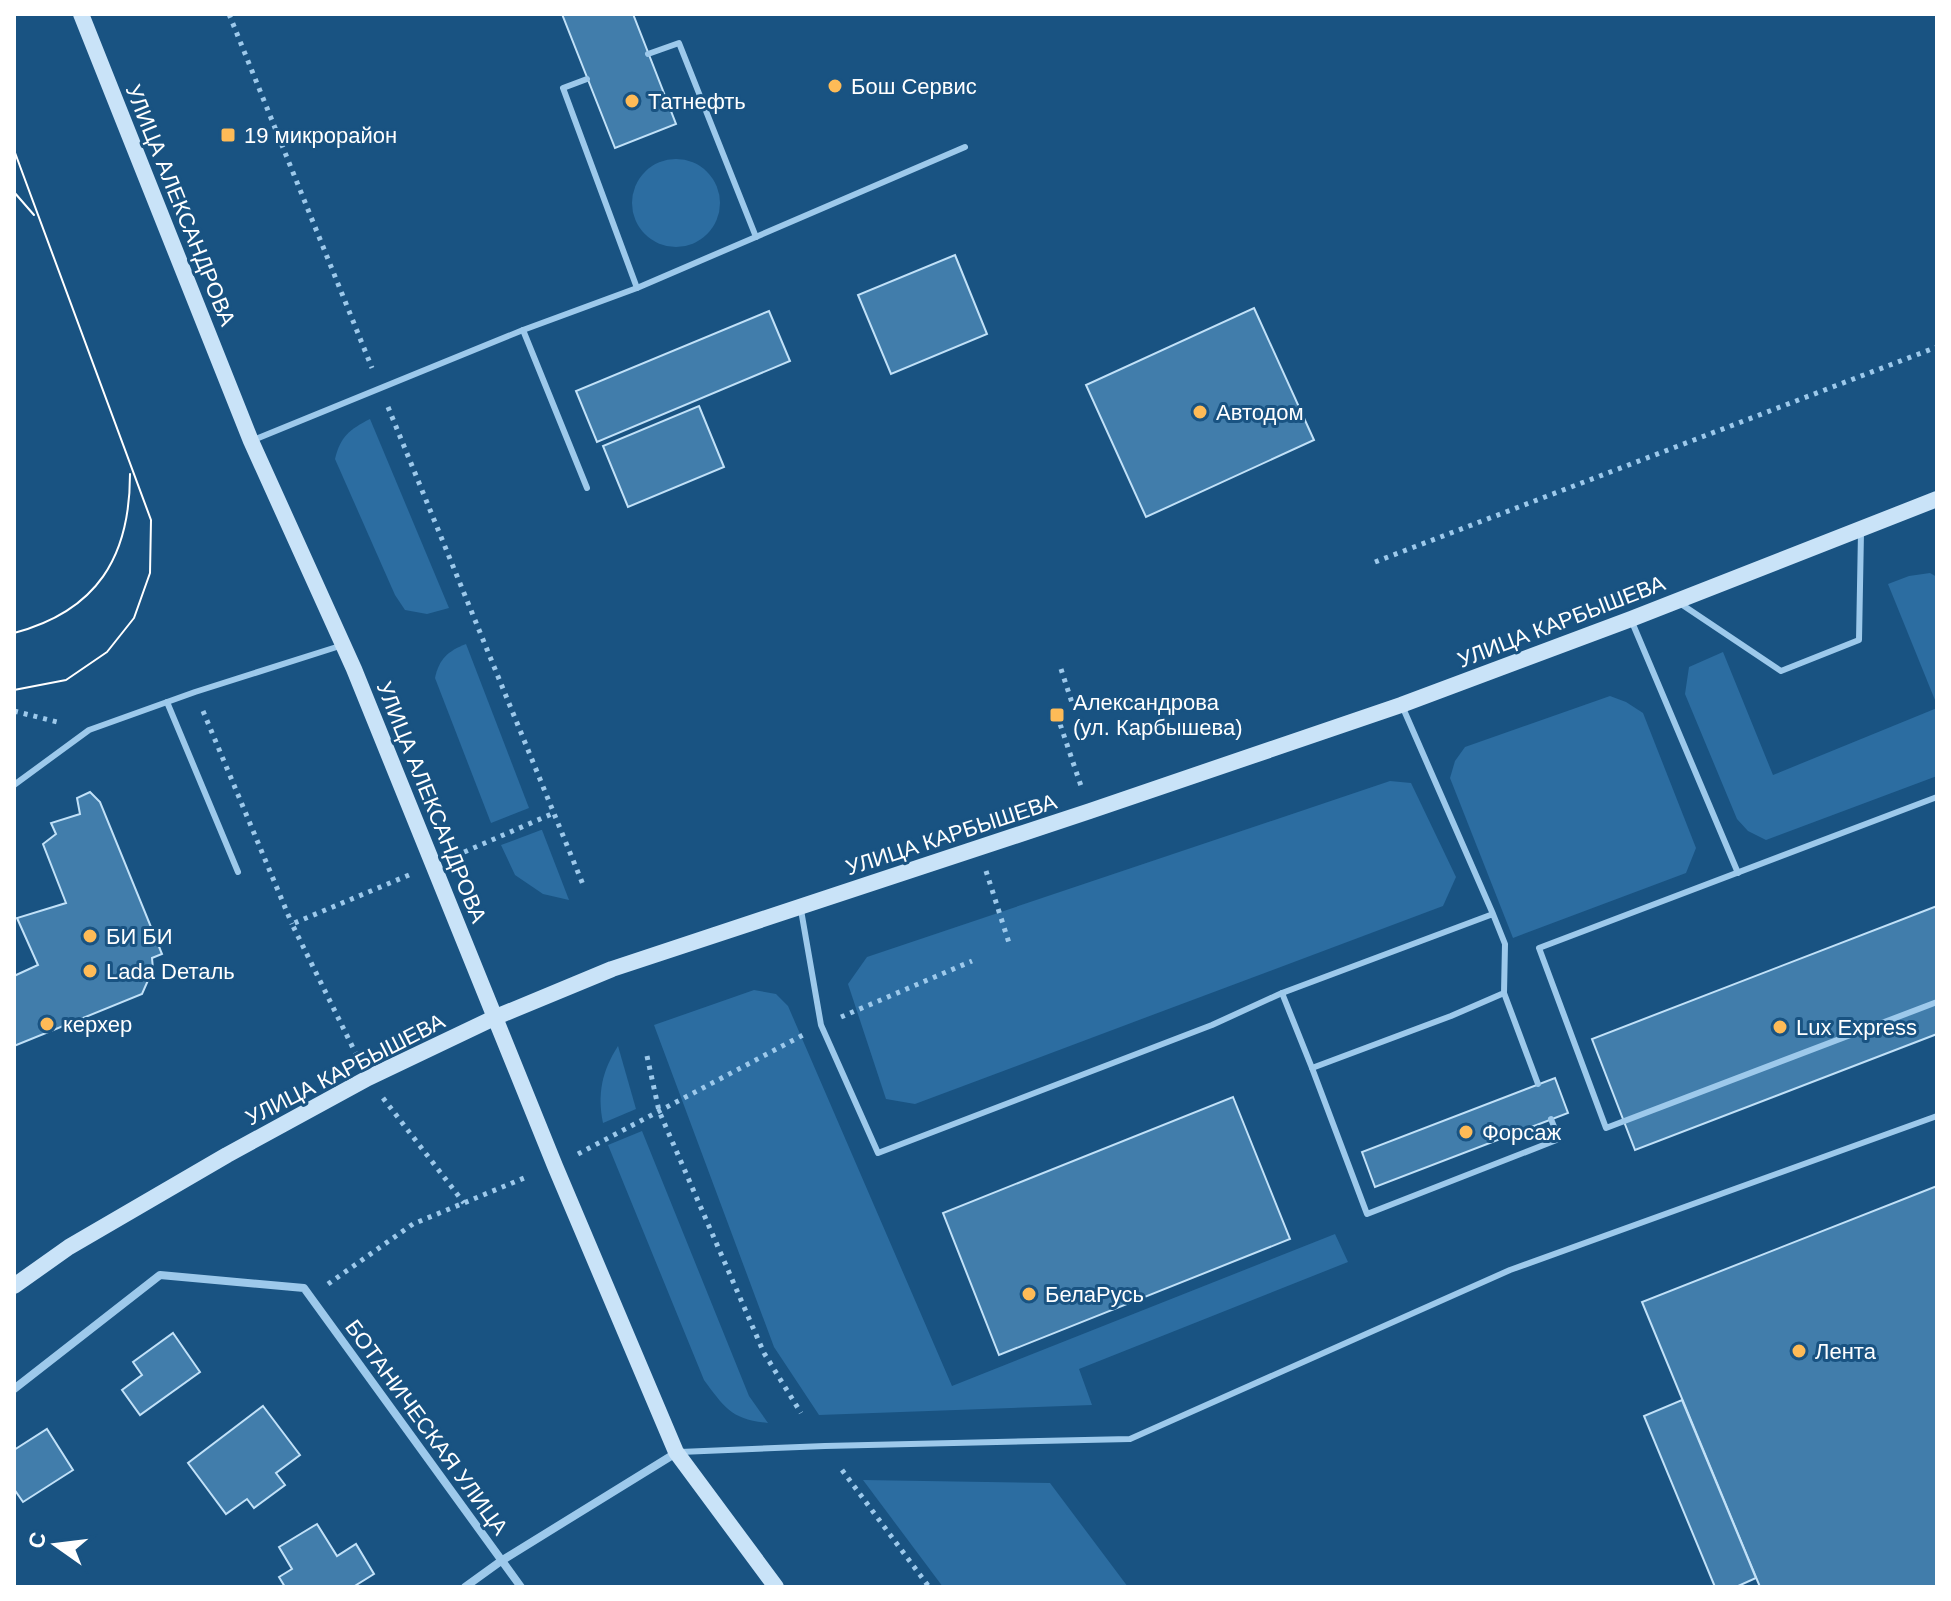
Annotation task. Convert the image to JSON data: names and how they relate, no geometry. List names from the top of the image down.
{
  "streets": {
    "street": ["УЛИЦА АЛЕКСАНДРОВА", "УЛИЦА КАРБЫШЕВА", "БОТАНИЧЕСКАЯ УЛИЦА"]
  },
  "crossings": [
    ["УЛИЦА АЛЕКСАНДРОВА", "УЛИЦА КАРБЫШЕВА"]
  ],
  "places": {
    "other": [
      "Бош Сервис",
      "Татнефть",
      "Автодом",
      "БИ БИ",
      "Lada Dеталь",
      "керхер",
      "Lux Express",
      "Форсаж",
      "БелаРусь",
      "Лента"
    ],
    "transit": ["19 микрорайон", "Александрова (ул. Карбышева)"]
  },
  "north": "left"
}
